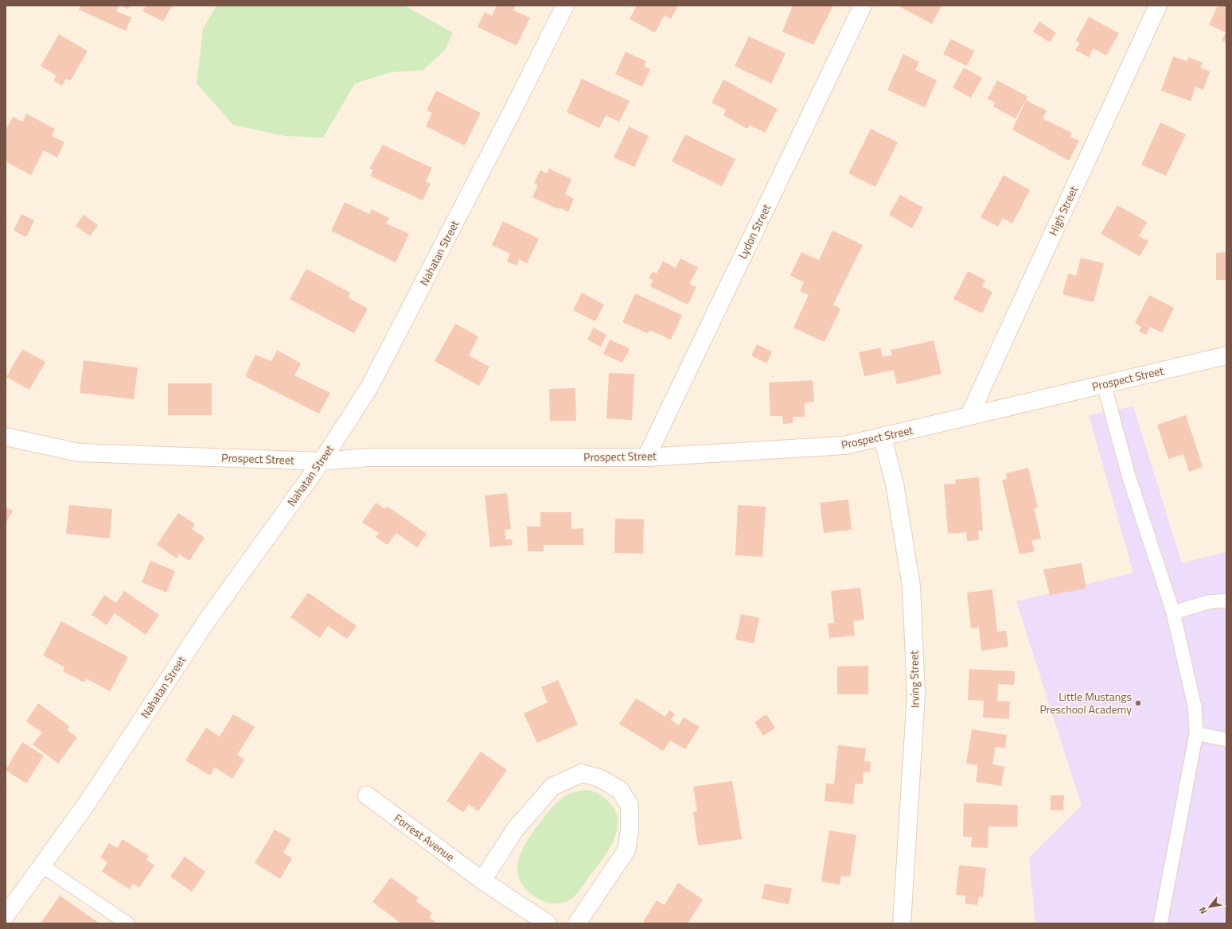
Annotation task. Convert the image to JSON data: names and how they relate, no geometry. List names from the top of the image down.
{
  "streets": {
    "street": [
      "High Street",
      "Lydon Street",
      "Nahatan Street",
      "Prospect Street",
      "Irving Street",
      "Forrest Avenue"
    ]
  },
  "crossings": [
    ["High Street", "Prospect Street"],
    ["Lydon Street", "Prospect Street"],
    ["Nahatan Street", "Prospect Street"],
    ["Prospect Street", "Irving Street"]
  ],
  "places": ["Little Mustangs Preschool Academy"],
  "north": "bottom left"
}
